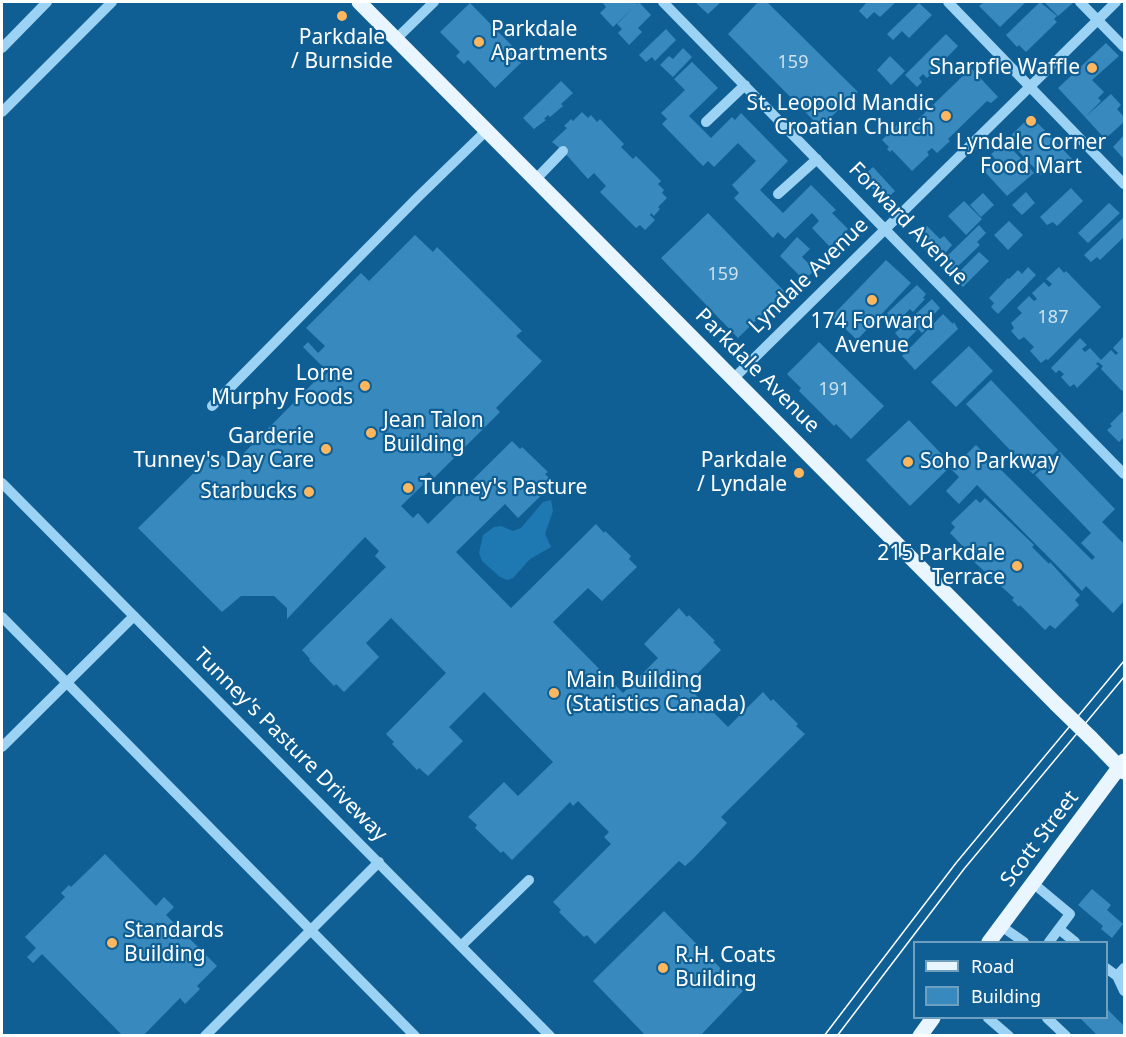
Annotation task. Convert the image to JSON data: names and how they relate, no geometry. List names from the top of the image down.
{
  "streets": {
    "main road": ["Parkdale Avenue", "Scott Street"],
    "street": ["Forward Avenue", "Lyndale Avenue", "Tunney's Pasture Driveway"]
  },
  "crossings": [
    ["Forward Avenue", "Lyndale Avenue"],
    ["Lyndale Avenue", "Parkdale Avenue"],
    ["Parkdale Avenue", "Scott Street"]
  ],
  "places": [
    "Parkdale / Burnside",
    "Parkdale Apartments",
    "Sharpfle Waffle",
    "St. Leopold Mandic Croatian Church",
    "Lyndale Corner Food Mart",
    "174 Forward Avenue",
    "Lorne Murphy Foods",
    "Jean Talon Building",
    "Garderie Tunney's Day Care",
    "Soho Parkway",
    "Parkdale / Lyndale",
    "Tunney's Pasture",
    "Starbucks",
    "215 Parkdale Terrace",
    "Main Building (Statistics Canada)",
    "Standards Building",
    "R.H. Coats Building"
  ],
  "house_numbers": [
    "159",
    "159",
    "187",
    "191"
  ],
  "legend": ["Road", "Building"]
}
